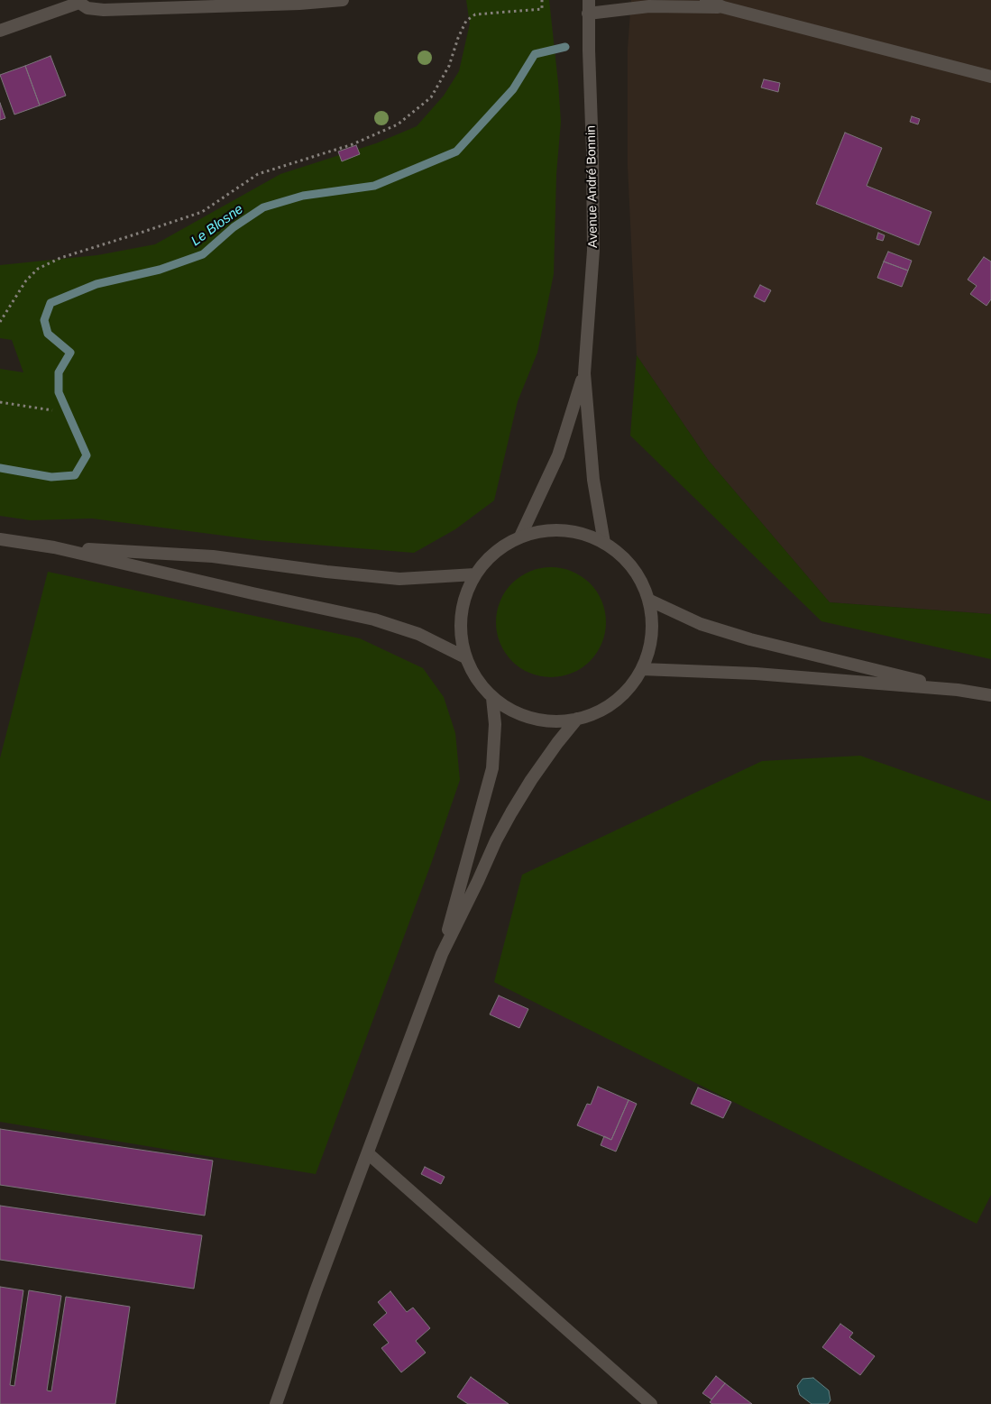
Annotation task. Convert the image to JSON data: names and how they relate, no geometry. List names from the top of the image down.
{
  "streets": {
    "main road": ["Avenue André Bonnin"]
  },
  "water": ["Le Blosne"]
}
